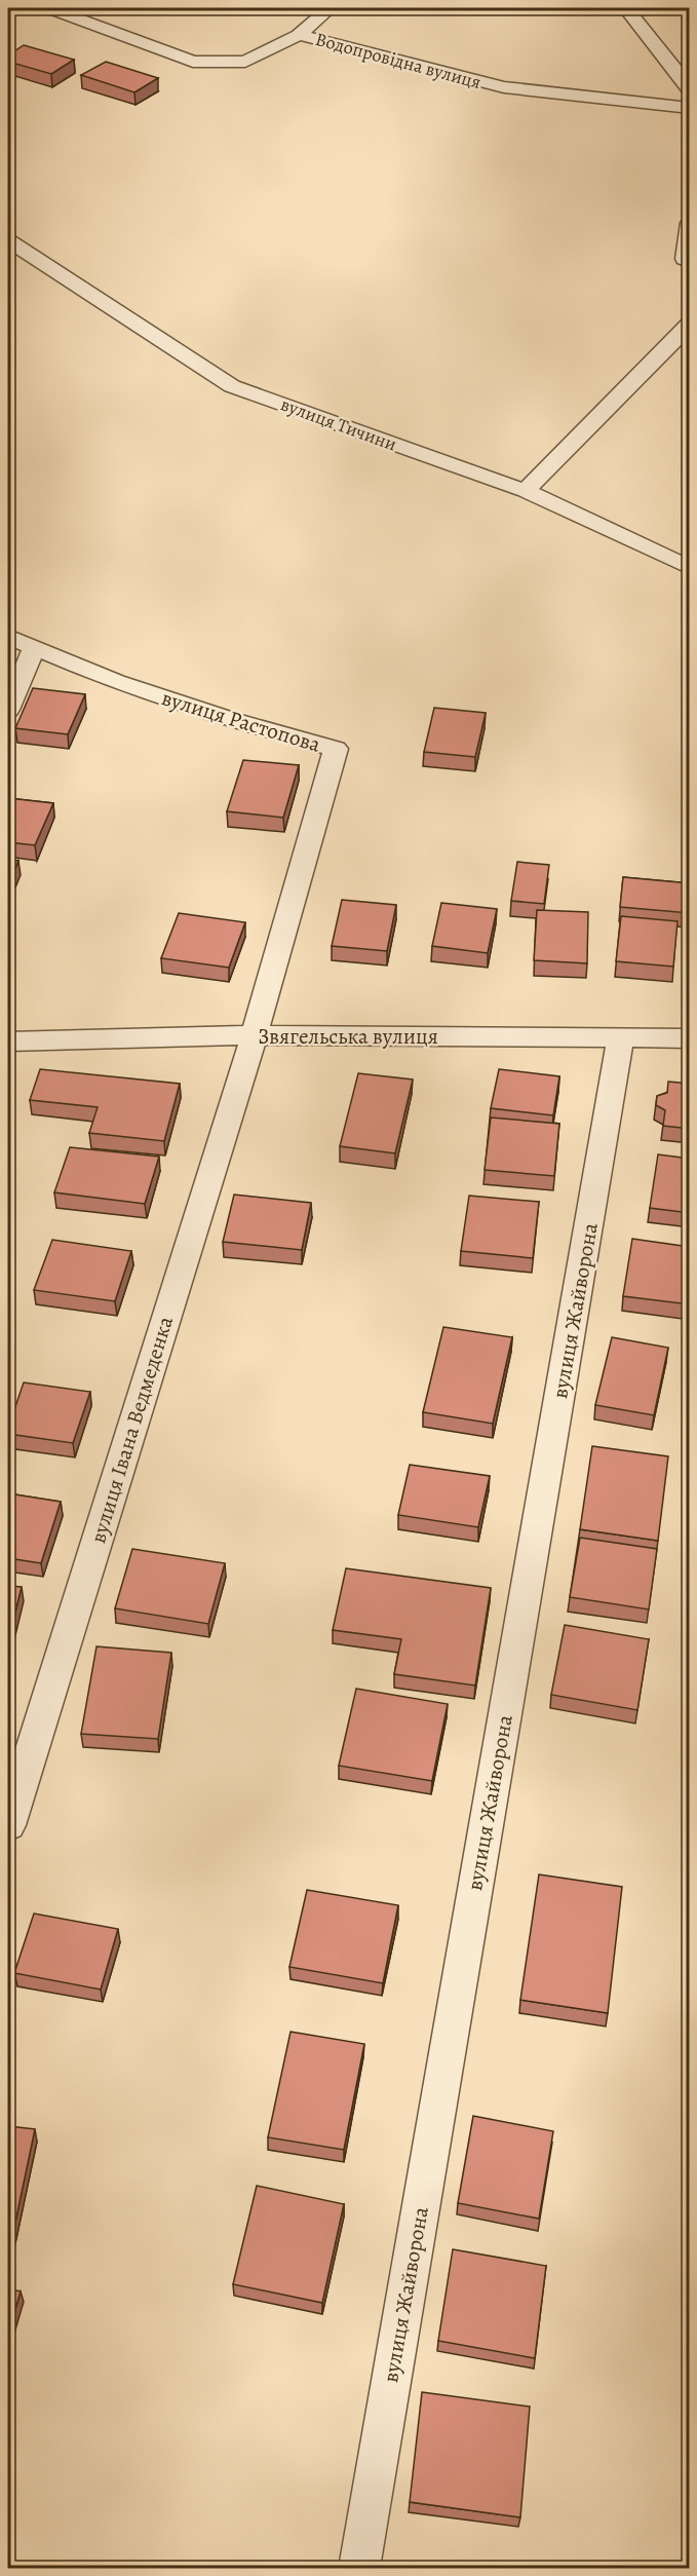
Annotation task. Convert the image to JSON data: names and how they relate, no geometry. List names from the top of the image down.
{
  "streets": {
    "street": [
      "Водопровідна вулиця",
      "вулиця Тичини",
      "вулиця Растопова",
      "Звягельська вулиця",
      "вулиця Жайворона",
      "вулиця Івана Ведмеденка"
    ]
  },
  "crossings": [
    ["вулиця Растопова", "Звягельська вулиця"],
    ["вулиця Растопова", "вулиця Івана Ведмеденка"],
    ["Звягельська вулиця", "вулиця Жайворона"],
    ["Звягельська вулиця", "вулиця Івана Ведмеденка"]
  ]
}
